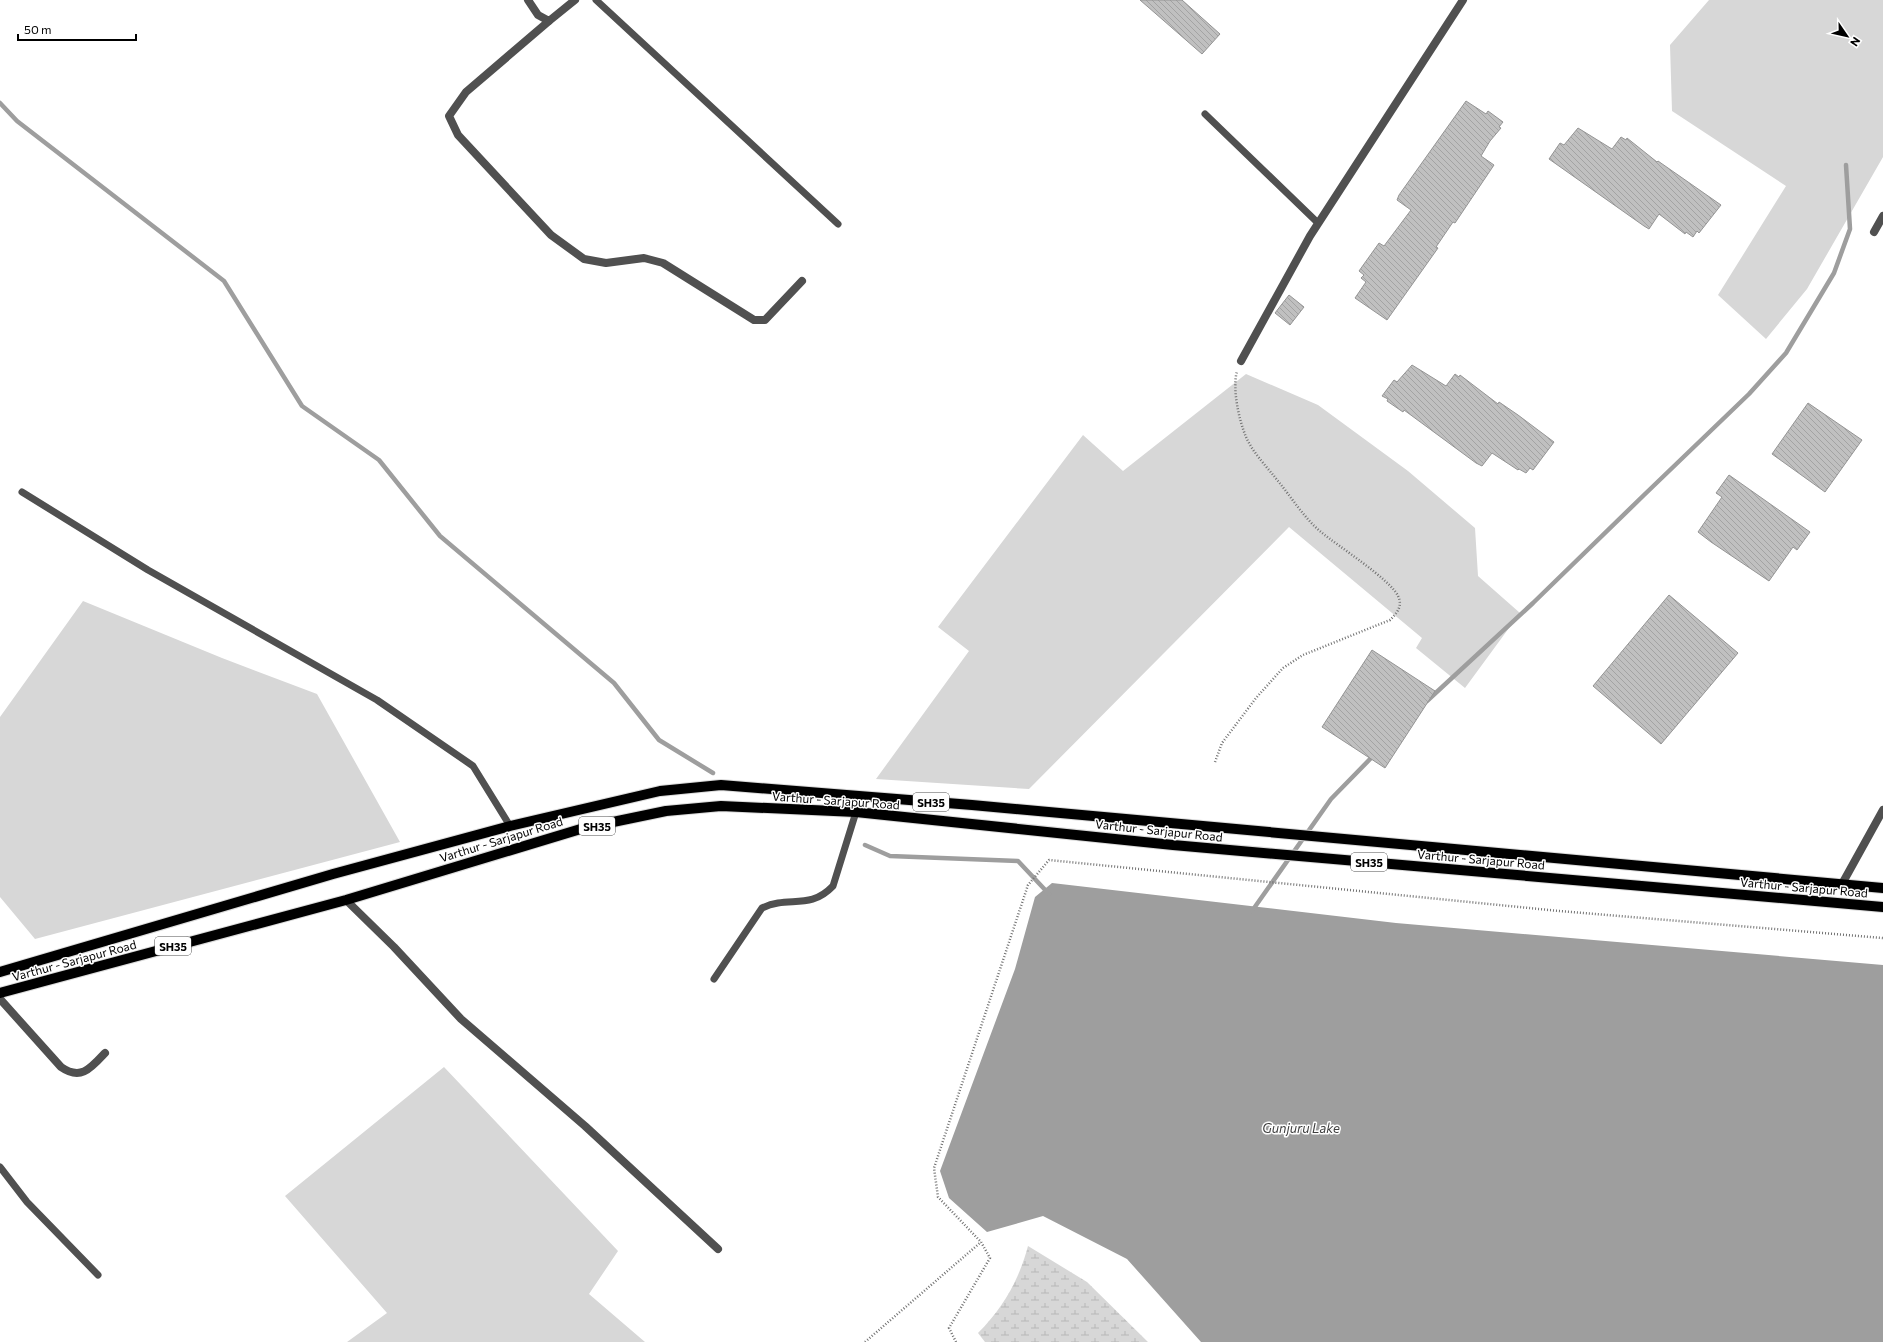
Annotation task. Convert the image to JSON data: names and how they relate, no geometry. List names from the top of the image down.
{
  "streets": {
    "main road": ["Varthur - Sarjapur Road", "SH35"]
  },
  "water": ["Gunjuru Lake"],
  "scale_bar": "50 m",
  "north": "bottom right"
}
